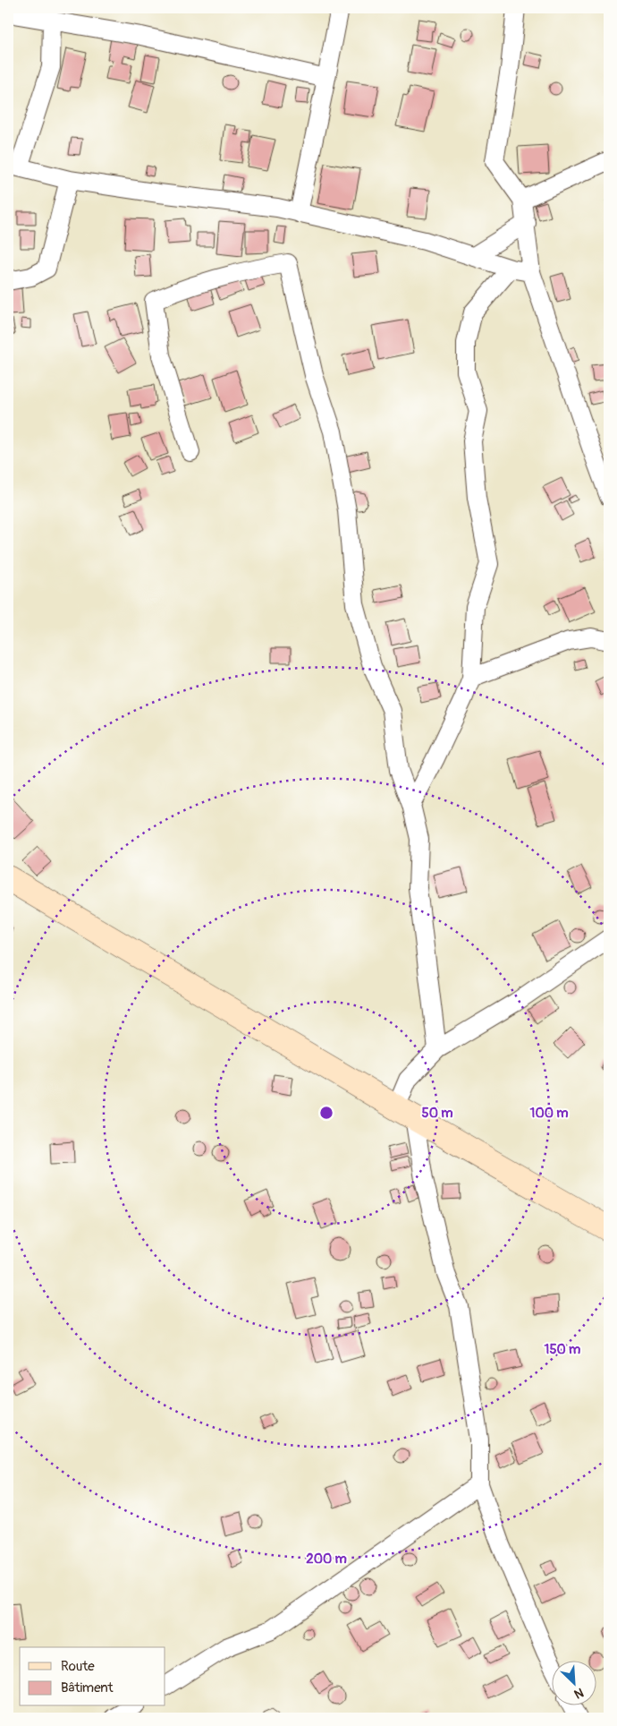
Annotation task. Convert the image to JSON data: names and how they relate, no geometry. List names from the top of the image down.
{
  "legend": ["Route", "Bâtiment"],
  "north": "bottom right",
  "rings": [
    "50 m",
    "100 m",
    "150 m",
    "200 m"
  ]
}
